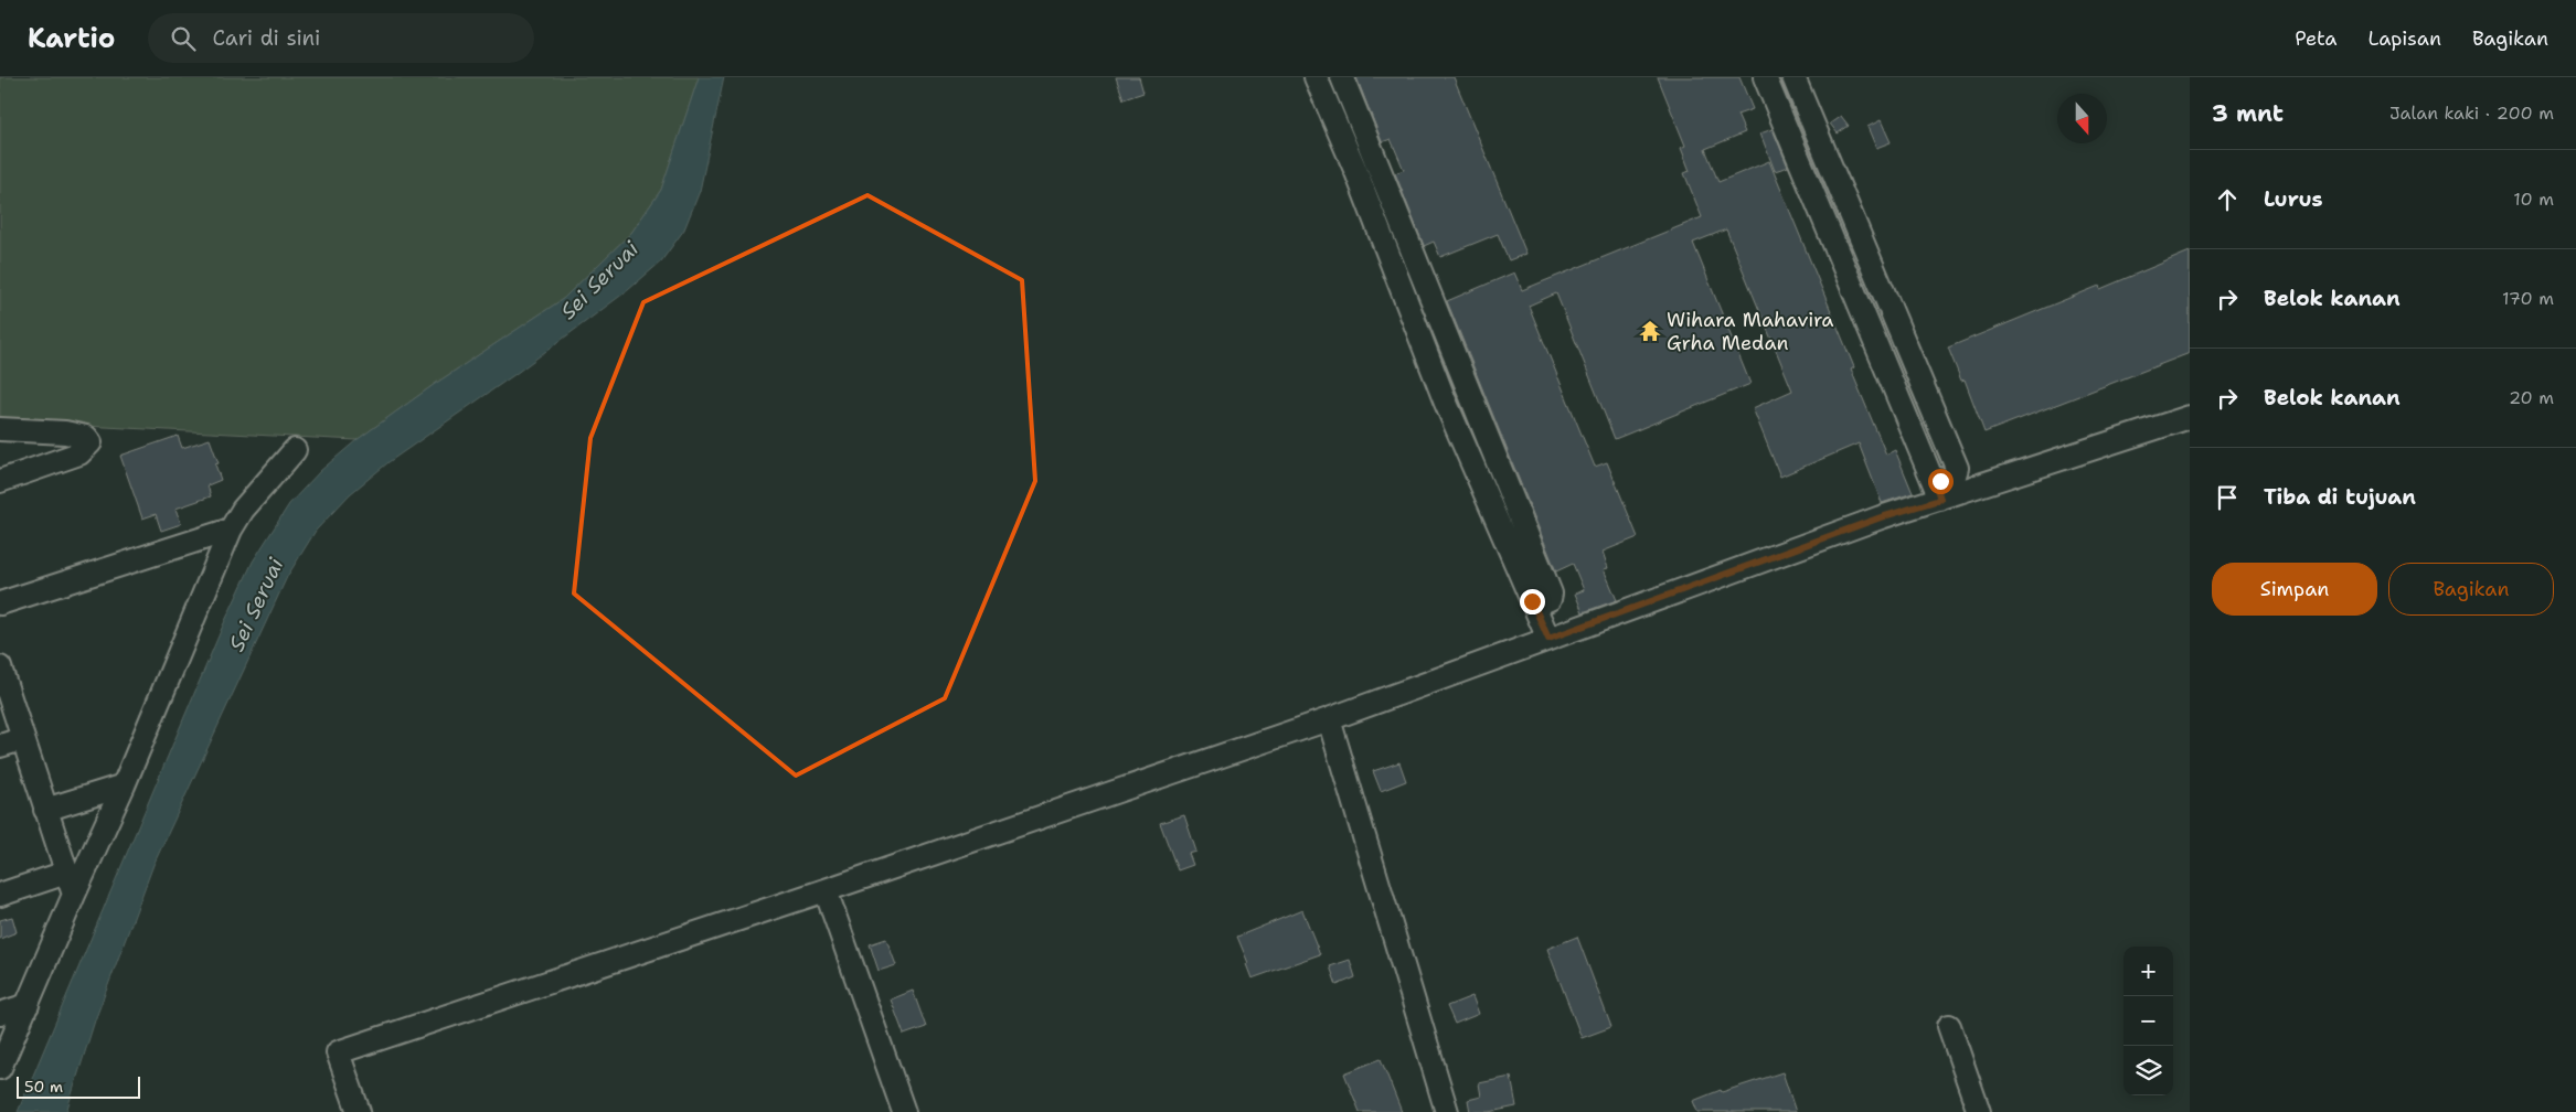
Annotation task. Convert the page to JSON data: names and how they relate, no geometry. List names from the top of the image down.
{
  "water": ["Sei Seruai"],
  "places": {
    "temple": ["Wihara Mahavira Grha Medan"]
  },
  "scale_bar": "50 m",
  "north": "bottom",
  "page": {
    "header": "Kartio",
    "search": "Cari di sini",
    "nav": ["Peta", "Lapisan", "Bagikan"],
    "heading": ["3 mnt", "Jalan kaki · 200 m"],
    "list": [
      ["Lurus", "10 m"],
      ["Belok kanan", "170 m"],
      ["Belok kanan", "20 m"],
      "Tiba di tujuan"
    ],
    "buttons": ["Simpan", "Bagikan"],
    "map_buttons": ["+", "−"],
    "scale": "50 m"
  }
}
